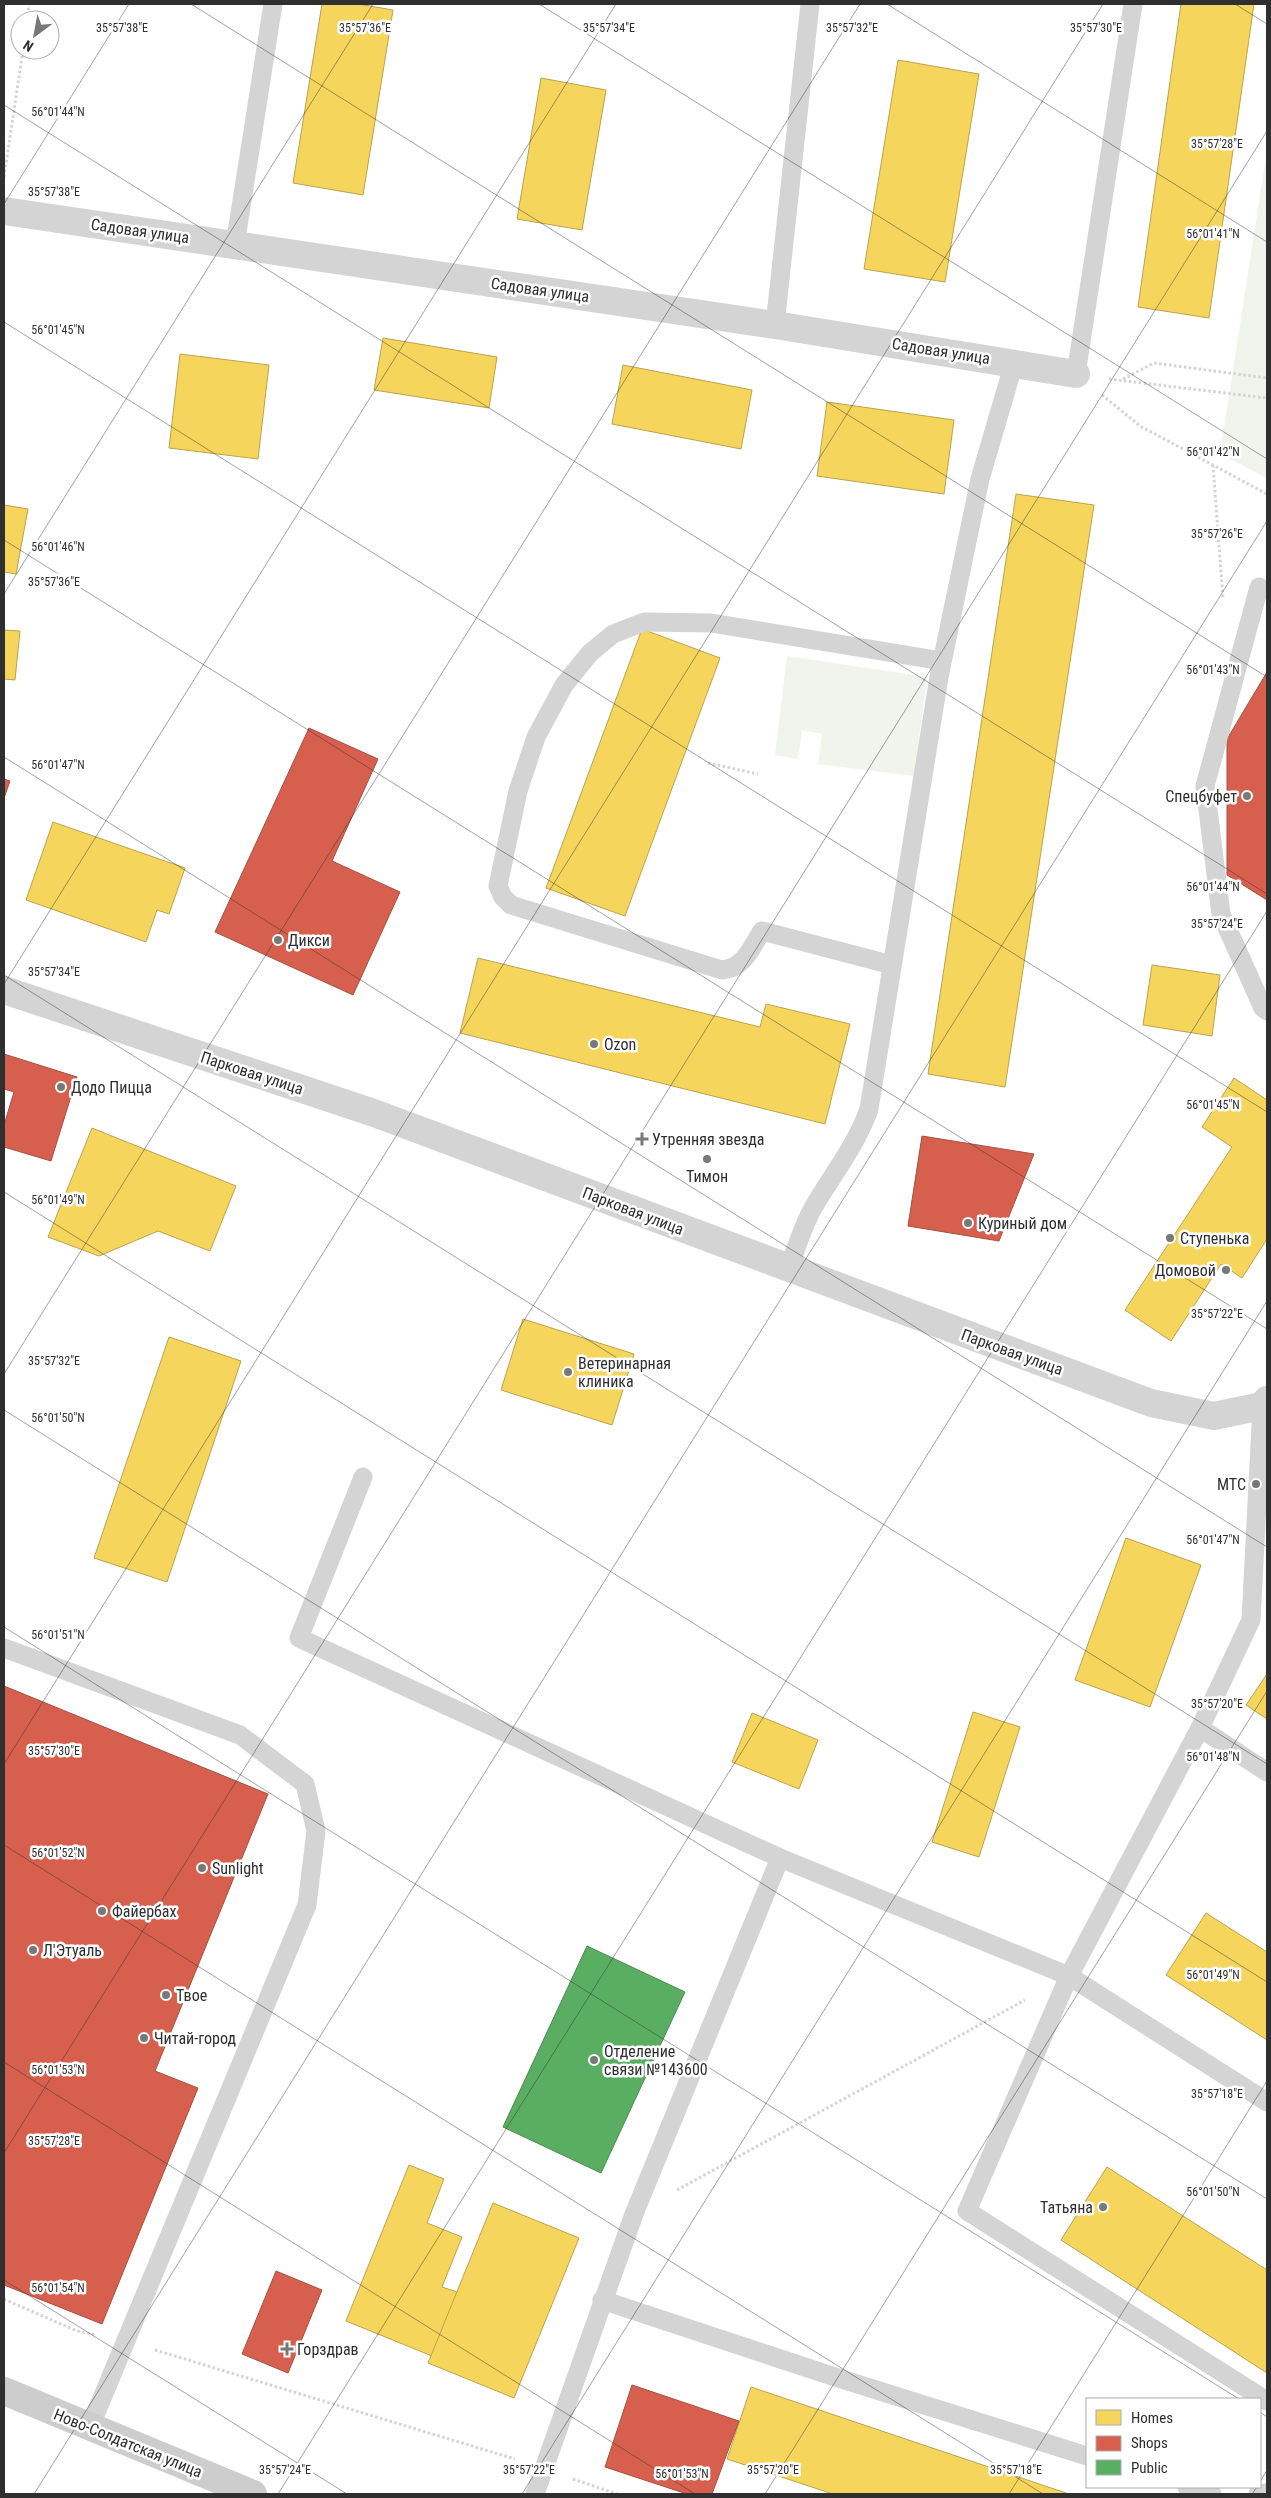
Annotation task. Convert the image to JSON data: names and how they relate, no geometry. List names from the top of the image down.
{
  "streets": {
    "main road": ["Ново-Солдатская улица"],
    "street": ["Садовая улица", "Парковая улица"]
  },
  "places": {
    "other": [
      "Спецбуфет",
      "Дикси",
      "Ozon",
      "Додо Пицца",
      "Тимон",
      "Куриный дом",
      "Ступенька",
      "Домовой",
      "Ветеринарная клиника",
      "МТС",
      "Sunlight",
      "Файербах",
      "Л'Этуаль",
      "Твое",
      "Читай-город",
      "Отделение связи №143600",
      "Татьяна"
    ],
    "health": ["Утренняя звезда", "Горздрав"]
  },
  "legend": ["Homes", "Shops", "Public"],
  "north": "bottom left",
  "coordinates": [
    "35°57'38\"E",
    "35°57'36\"E",
    "35°57'34\"E",
    "35°57'32\"E",
    "35°57'30\"E",
    "56°01'44\"N",
    "35°57'28\"E",
    "56°01'41\"N",
    "56°01'45\"N",
    "56°01'42\"N",
    "35°57'26\"E",
    "56°01'46\"N",
    "56°01'43\"N",
    "56°01'47\"N",
    "35°57'24\"E",
    "56°01'49\"N",
    "35°57'22\"E",
    "56°01'50\"N",
    "56°01'51\"N",
    "35°57'20\"E",
    "56°01'48\"N",
    "56°01'52\"N",
    "56°01'53\"N",
    "35°57'18\"E",
    "56°01'54\"N"
  ]
}
